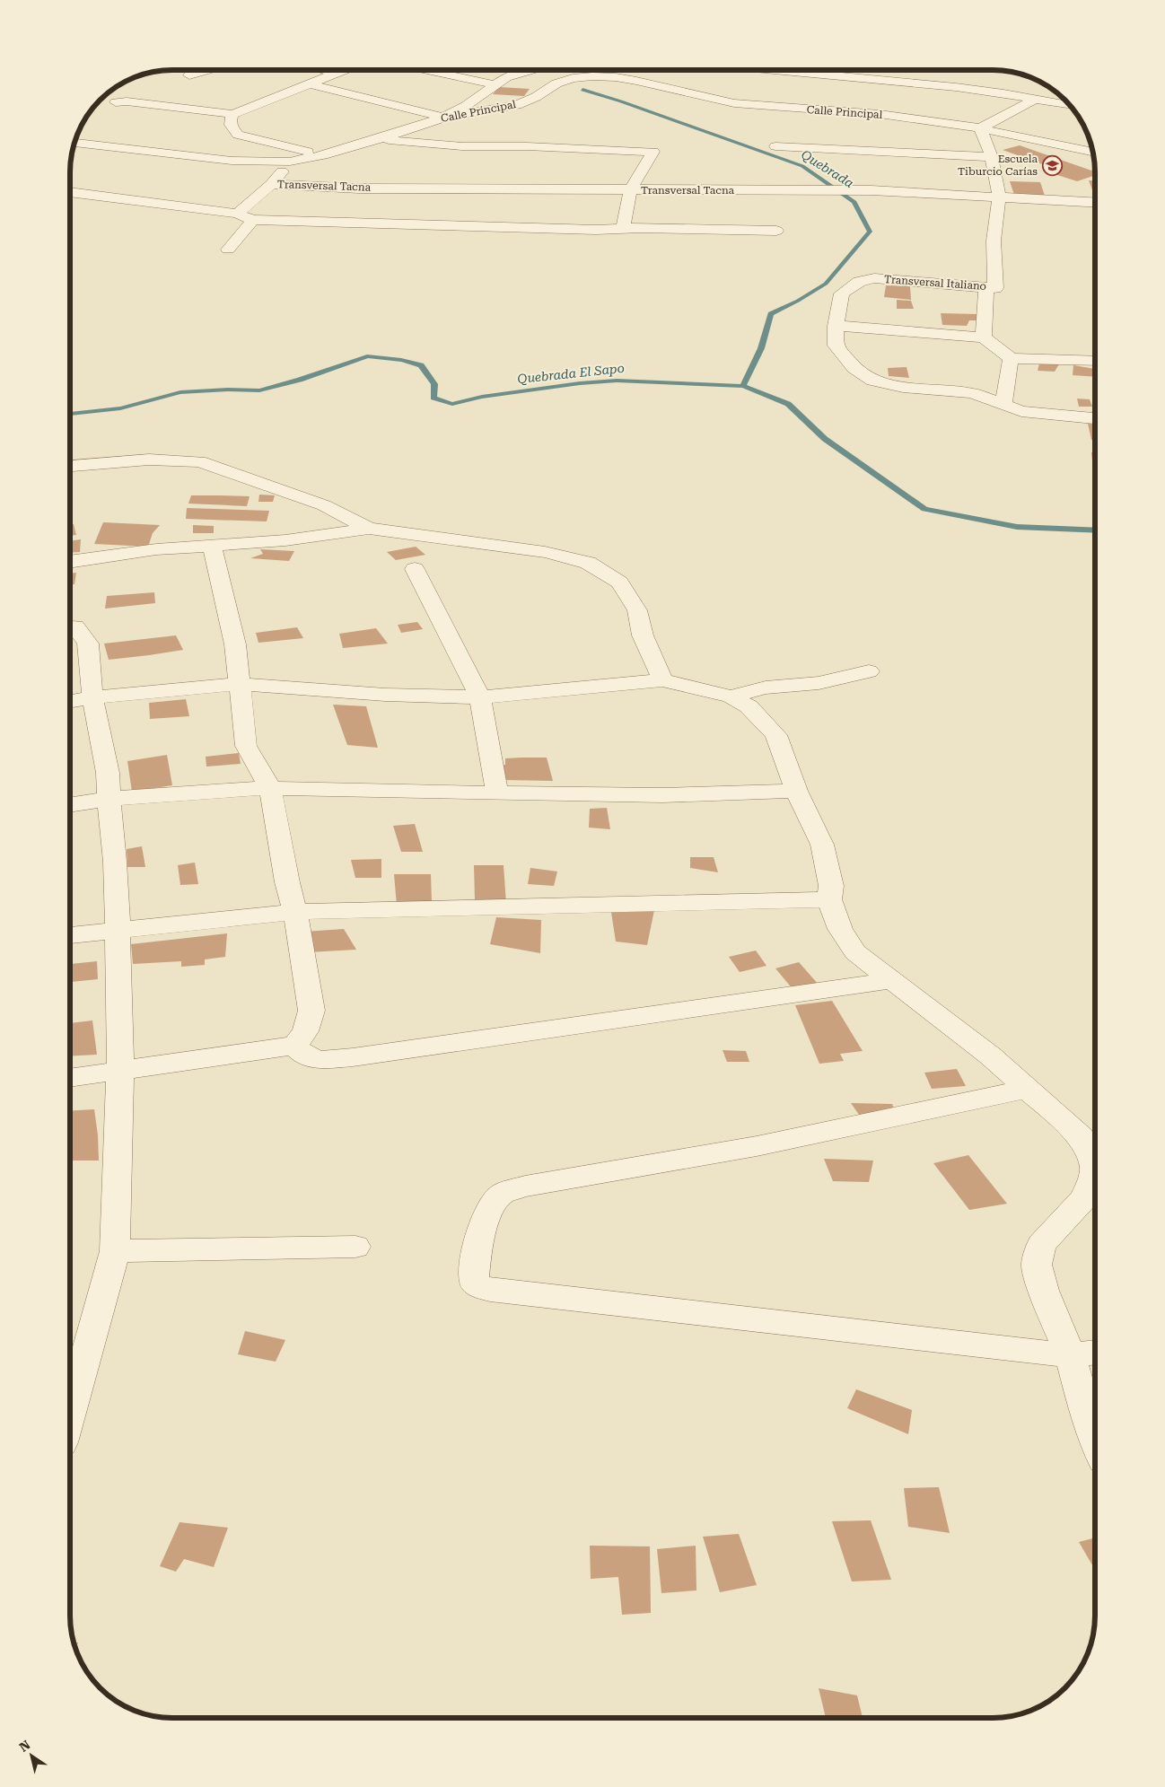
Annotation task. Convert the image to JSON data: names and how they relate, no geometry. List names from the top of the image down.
{
  "streets": {
    "street": ["Calle Principal", "Transversal Tacna", "Transversal Italiano"]
  },
  "water": ["Quebrada", "Quebrada El Sapo"],
  "places": {
    "school or university": ["Escuela Tiburcio Carías"]
  },
  "north": "top left"
}
